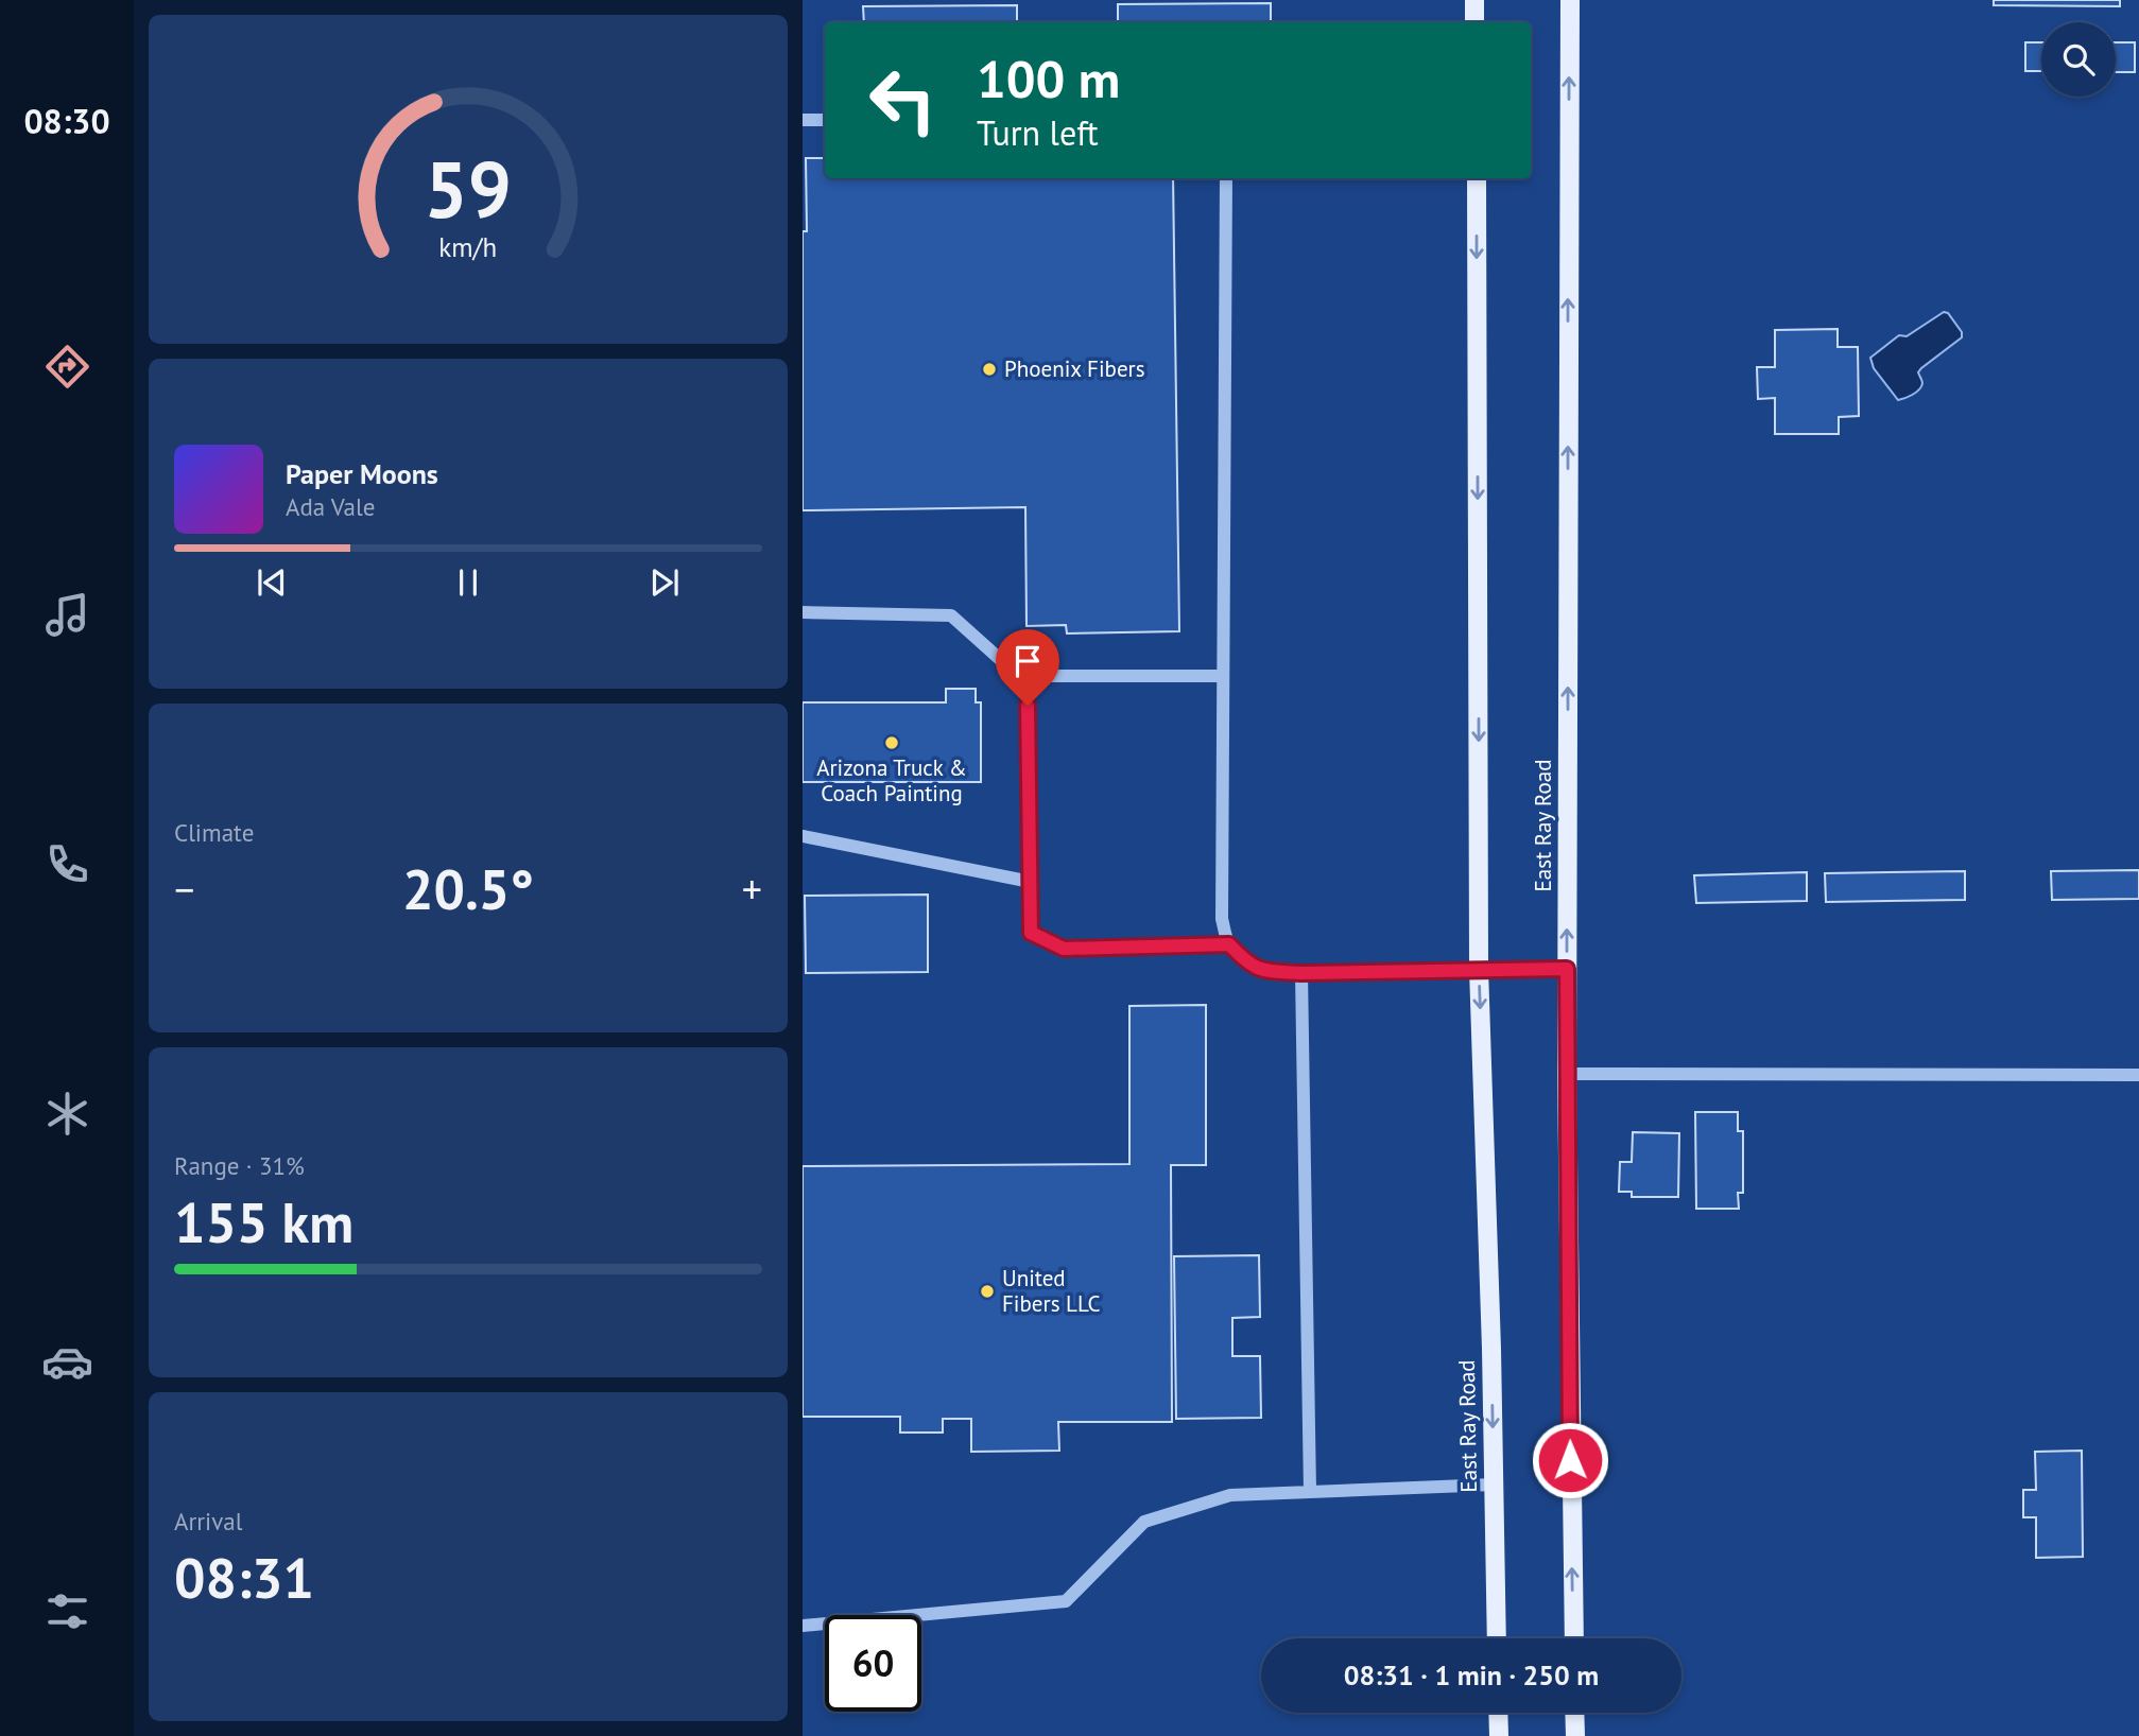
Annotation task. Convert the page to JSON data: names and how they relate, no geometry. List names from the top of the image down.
{
  "streets": {
    "main road": ["East Ray Road"]
  },
  "places": ["Phoenix Fibers", "Arizona Truck & Coach Painting", "United Fibers LLC"],
  "page": {
    "tabs": "08:30",
    "turn": ["100 m", "Turn left"],
    "song": ["Paper Moons", "Ada Vale"],
    "tile": [
      "Climate",
      ["Range · 31%", "155 km"],
      ["Arrival", "08:31"]
    ],
    "heat": ["−", "20.5°", "+"],
    "limit": "60",
    "trip": "08:31 · 1 min · 250 m",
    "gauge": ["59", "km/h"]
  }
}
